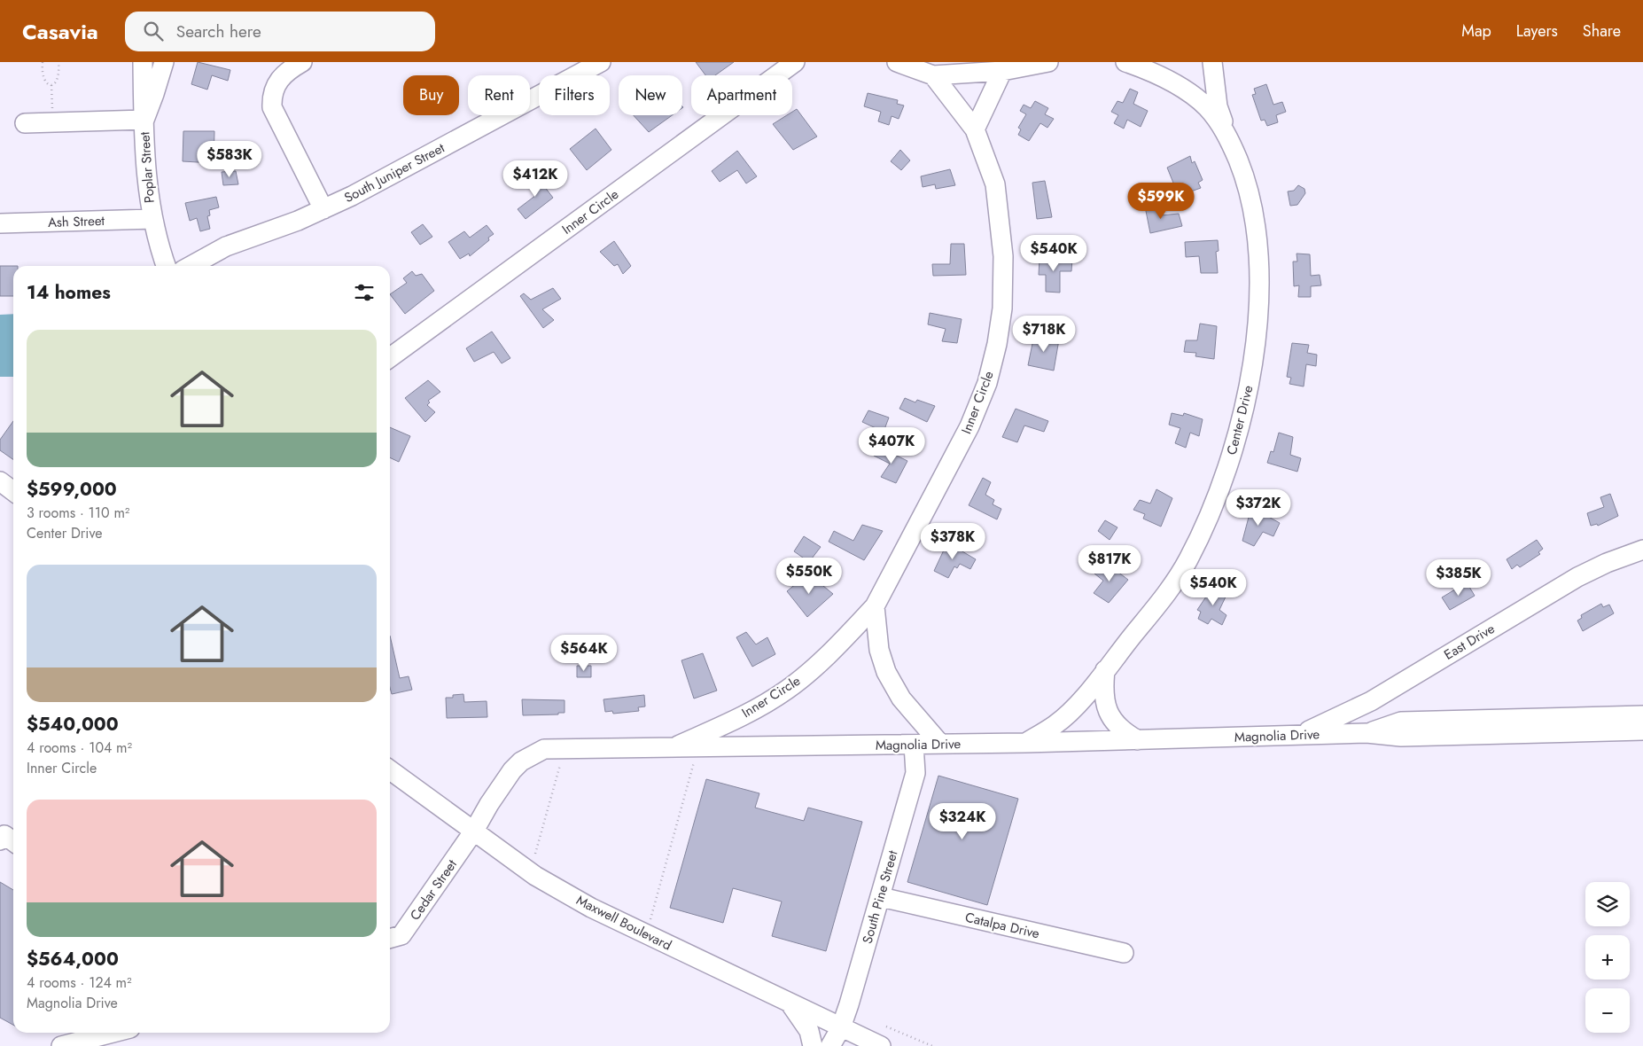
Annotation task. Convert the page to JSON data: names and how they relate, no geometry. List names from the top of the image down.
{
  "streets": {
    "street": [
      "Poplar Street",
      "South Juniper Street",
      "Inner Circle",
      "Ash Street",
      "Center Drive",
      "East Drive",
      "Magnolia Drive",
      "Cedar Street",
      "South Pine Street",
      "Maxwell Boulevard",
      "Catalpa Drive"
    ]
  },
  "crossings": [
    ["Poplar Street", "Ash Street"],
    ["Inner Circle", "Magnolia Drive"],
    ["Center Drive", "Magnolia Drive"],
    ["East Drive", "Magnolia Drive"],
    ["Magnolia Drive", "Cedar Street"],
    ["Magnolia Drive", "South Pine Street"],
    ["Cedar Street", "Maxwell Boulevard"],
    ["South Pine Street", "Maxwell Boulevard"],
    ["South Pine Street", "Catalpa Drive"]
  ],
  "page": {
    "header": "Casavia",
    "search": "Search here",
    "nav": ["Map", "Layers", "Share"],
    "chip": [
      "Buy",
      "Rent",
      "Filters",
      "New",
      "Apartment"
    ],
    "price": [
      "$583K",
      "$412K",
      "$599K",
      "$540K",
      "$718K",
      "$407K",
      "$372K",
      "$378K",
      "$817K",
      "$550K",
      "$385K",
      "$540K",
      "$564K",
      "$324K"
    ],
    "heading": "14 homes",
    "list": [
      {
        "name": "$599,000",
        "note": "3 rooms · 110 m² · Center Drive"
      },
      {
        "name": "$540,000",
        "note": "4 rooms · 104 m² · Inner Circle"
      },
      {
        "name": "$564,000",
        "note": "4 rooms · 124 m² · Magnolia Drive"
      }
    ],
    "map_buttons": ["+", "−"]
  }
}
